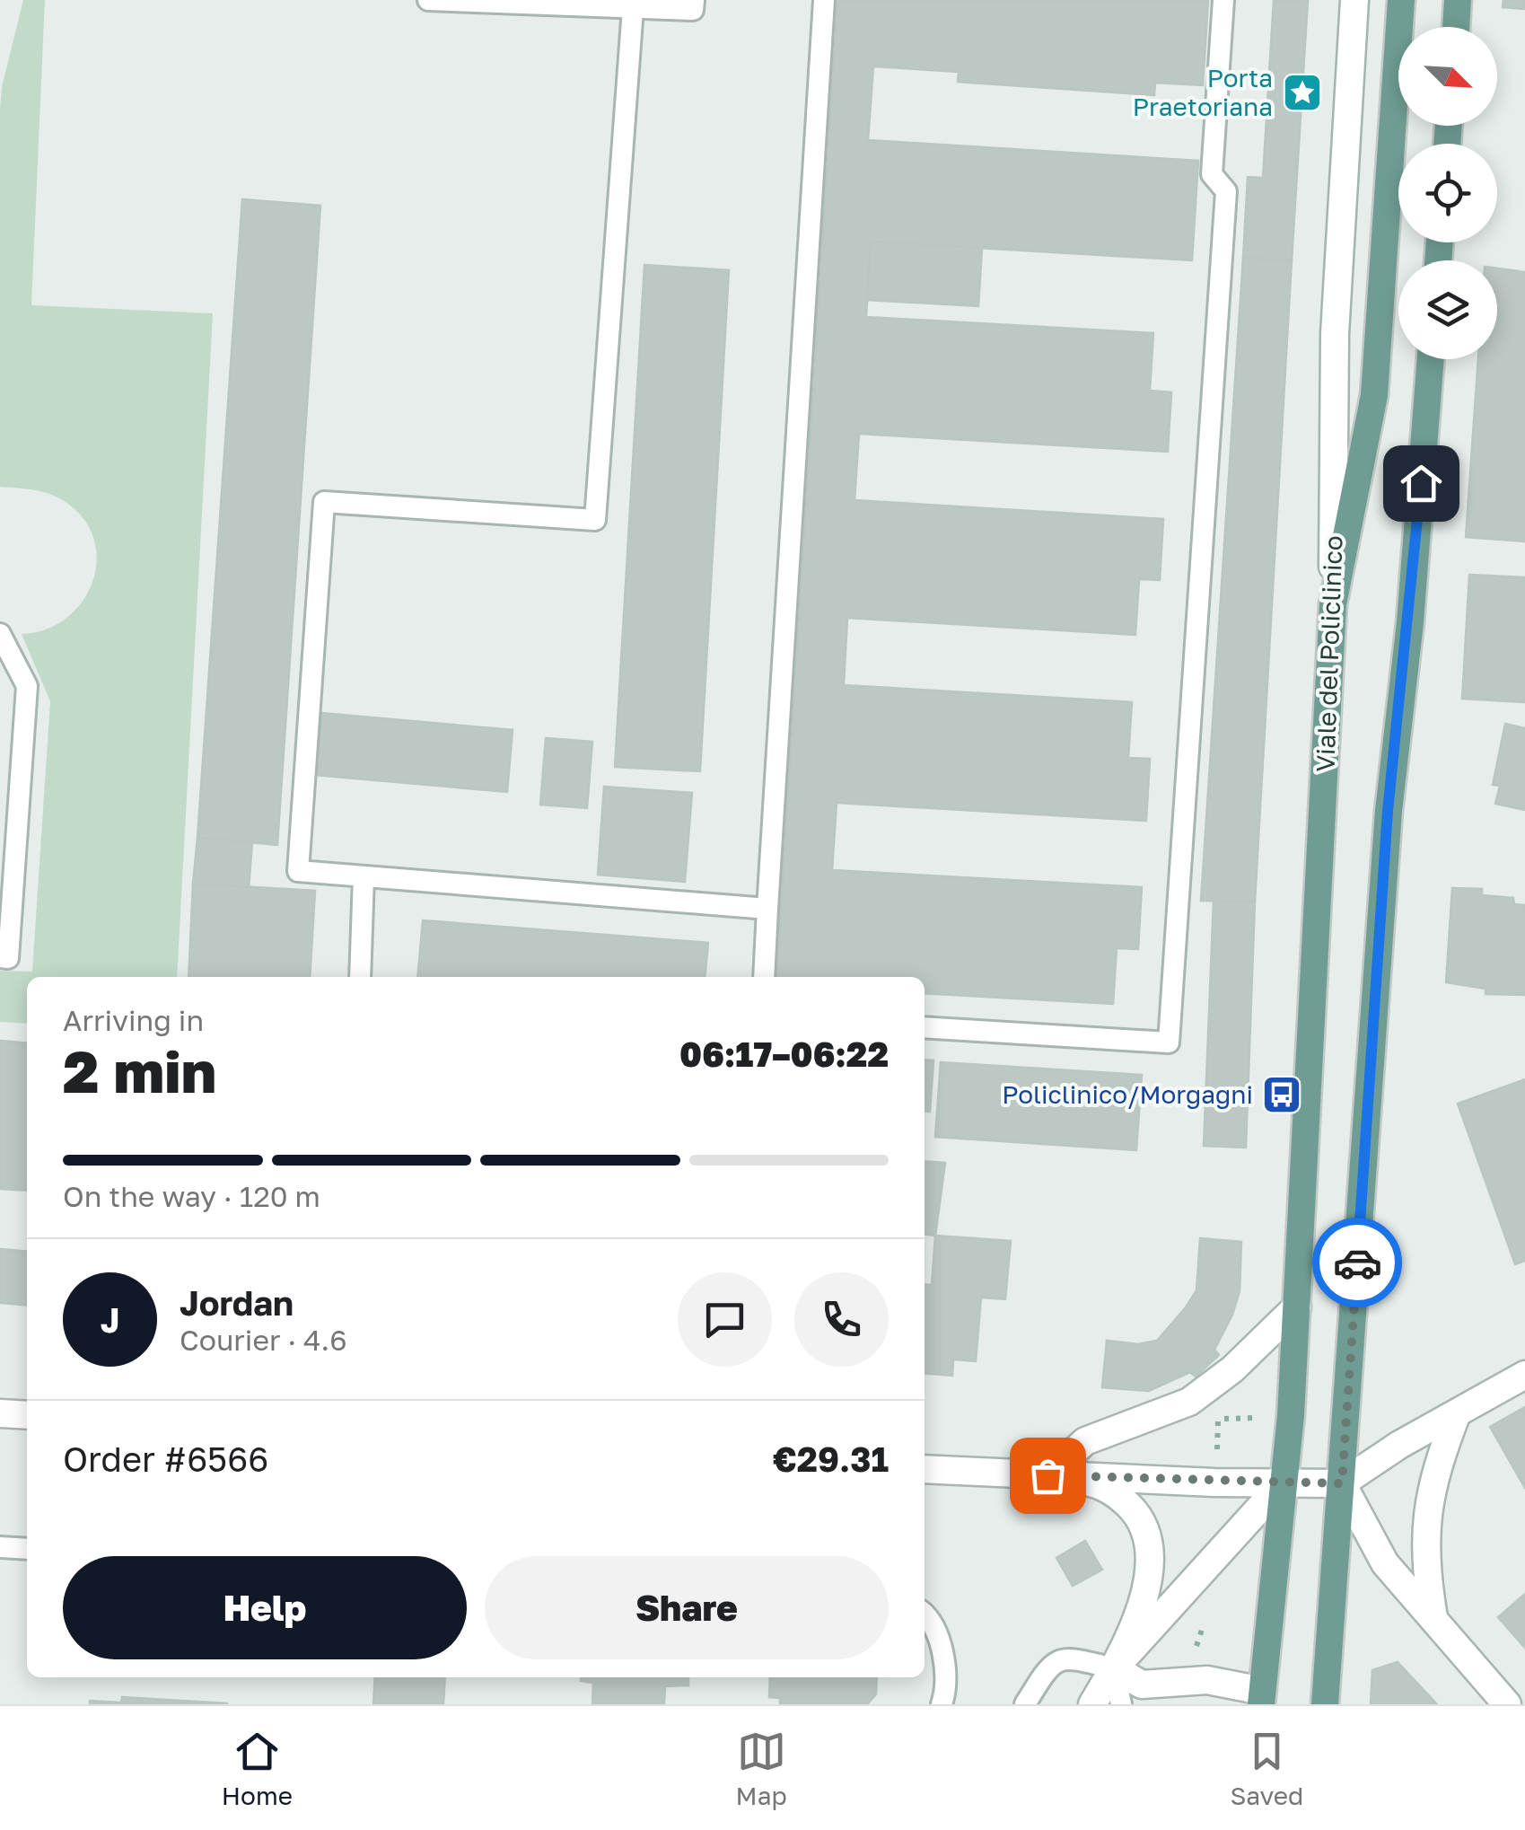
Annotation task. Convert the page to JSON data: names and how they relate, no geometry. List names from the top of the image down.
{
  "streets": {
    "main road": ["Viale del Policlinico"]
  },
  "places": {
    "place": ["Porta Praetoriana"],
    "bus stop": ["Policlinico/Morgagni"]
  },
  "north": "bottom right",
  "page": {
    "heading": ["2 min", "Arriving in", "06:17–06:22"],
    "panel": [
      "Jordan",
      "Courier · 4.6",
      "Order #6566",
      "€29.31"
    ],
    "bar": "On the way · 120 m",
    "round": "J",
    "buttons": ["Help", "Share"],
    "tabs": ["Home", "Map", "Saved"]
  }
}
